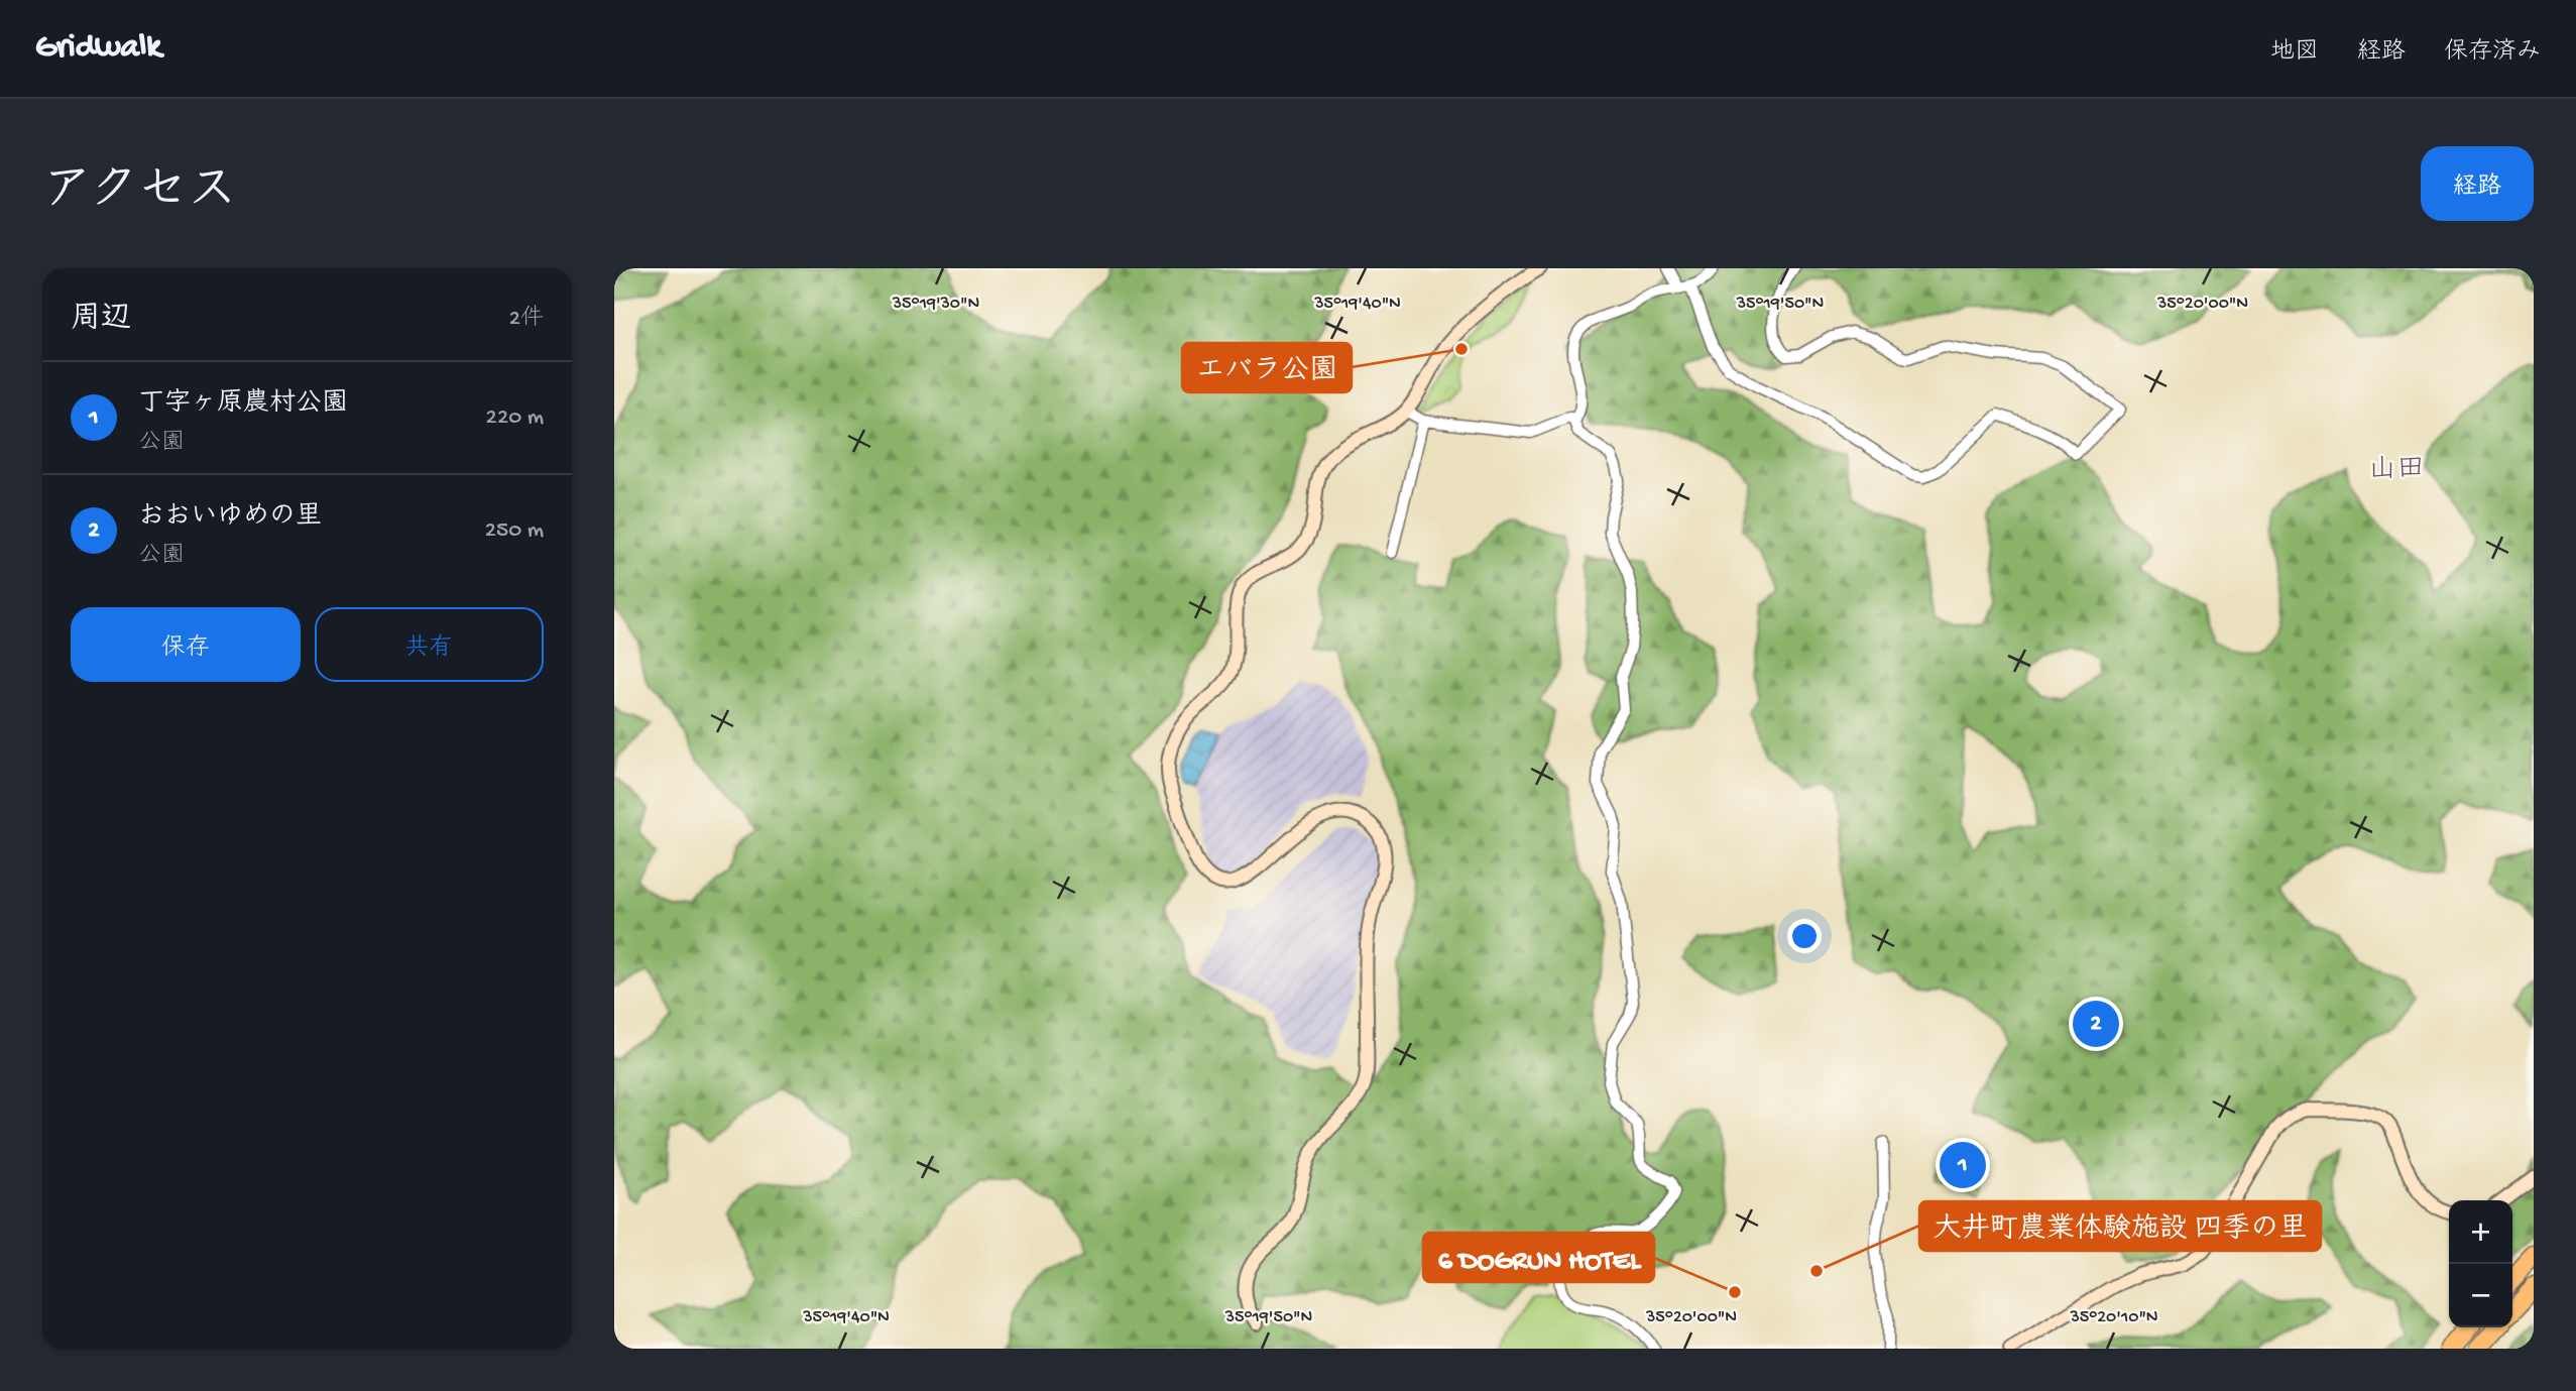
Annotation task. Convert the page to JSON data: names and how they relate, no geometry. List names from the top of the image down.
{
  "districts": ["山田"],
  "places": ["エバラ公園", "大井町農業体験施設 四季の里", "6 DOGRUN HOTEL"],
  "page": {
    "header": "Gridwalk",
    "nav": ["地図", "経路", "保存済み"],
    "title": "アクセス",
    "buttons": [
      "経路",
      ["保存", "共有"]
    ],
    "heading": ["周辺", "2件"],
    "list": [
      {
        "mark": "1",
        "name": "丁字ヶ原農村公園",
        "note": "公園",
        "value": "220 m"
      },
      {
        "mark": "2",
        "name": "おおいゆめの里",
        "note": "公園",
        "value": "250 m"
      }
    ],
    "pins": ["2", "1"],
    "map_buttons": ["+", "−"]
  },
  "coordinates": [
    "35°19'30\"N",
    "35°19'40\"N",
    "35°19'50\"N",
    "35°20'00\"N",
    "35°20'10\"N"
  ]
}
